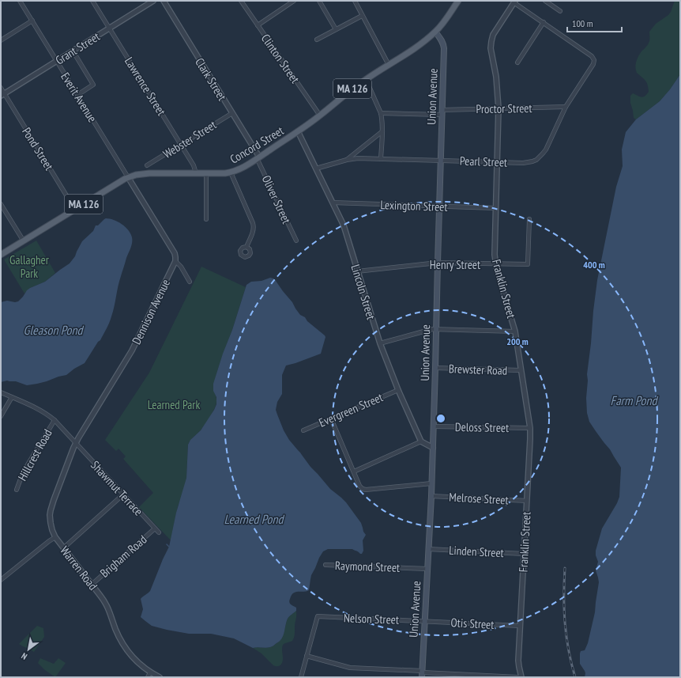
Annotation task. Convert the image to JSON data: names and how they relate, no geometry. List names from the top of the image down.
{
  "streets": {
    "main road": ["MA 126", "Union Avenue", "Concord Street"],
    "street": [
      "Grant Street",
      "Clinton Street",
      "Clark Street",
      "Lawrence Street",
      "Everit Avenue",
      "Proctor Street",
      "Webster Street",
      "Pond Street",
      "Pearl Street",
      "Oliver Street",
      "Lexington Street",
      "Henry Street",
      "Franklin Street",
      "Lincoln Street",
      "Dennison Avenue",
      "Brewster Road",
      "Evergreen Street",
      "Deloss Street",
      "Hillcrest Road",
      "Shawmut Terrace",
      "Melrose Street",
      "Linden Street",
      "Brigham Road",
      "Raymond Street",
      "Warren Road",
      "Nelson Street",
      "Otis Street"
    ]
  },
  "crossings": [
    ["Grant Street", "Lawrence Street"],
    ["Grant Street", "Everit Avenue"],
    ["Grant Street", "Pond Street"],
    ["Clinton Street", "Concord Street"],
    ["Clark Street", "Webster Street"],
    ["Clark Street", "Concord Street"],
    ["Clark Street", "Oliver Street"],
    ["Lawrence Street", "Webster Street"],
    ["Lawrence Street", "Concord Street"],
    ["Union Avenue", "Proctor Street"],
    ["Union Avenue", "Concord Street"],
    ["Union Avenue", "Pearl Street"],
    ["Union Avenue", "Lexington Street"],
    ["Union Avenue", "Henry Street"],
    ["Union Avenue", "Brewster Road"],
    ["Union Avenue", "Deloss Street"],
    ["Union Avenue", "Melrose Street"],
    ["Union Avenue", "Linden Street"],
    ["Union Avenue", "Raymond Street"],
    ["Union Avenue", "Nelson Street"],
    ["Union Avenue", "Otis Street"],
    ["Everit Avenue", "Concord Street"],
    ["Proctor Street", "Pearl Street"],
    ["Proctor Street", "Franklin Street"],
    ["Concord Street", "Pond Street"],
    ["Concord Street", "Oliver Street"],
    ["Concord Street", "Lincoln Street"],
    ["Pearl Street", "Franklin Street"],
    ["Pearl Street", "Lincoln Street"],
    ["Lexington Street", "Franklin Street"],
    ["Lexington Street", "Lincoln Street"],
    ["Henry Street", "Franklin Street"],
    ["Henry Street", "Lincoln Street"],
    ["Franklin Street", "Brewster Road"],
    ["Franklin Street", "Deloss Street"],
    ["Franklin Street", "Melrose Street"],
    ["Franklin Street", "Linden Street"],
    ["Franklin Street", "Otis Street"],
    ["Lincoln Street", "Evergreen Street"],
    ["Dennison Avenue", "Shawmut Terrace"],
    ["Dennison Avenue", "Warren Road"],
    ["Hillcrest Road", "Shawmut Terrace"],
    ["Shawmut Terrace", "Brigham Road"],
    ["Shawmut Terrace", "Warren Road"],
    ["Brigham Road", "Warren Road"],
    ["Nelson Street", "Otis Street"]
  ],
  "water": ["Gleason Pond", "Farm Pond", "Learned Pond"],
  "parks": ["Gallagher Park", "Learned Park"],
  "scale_bar": "100 m",
  "north": "bottom left",
  "rings": ["400 m", "200 m"]
}
